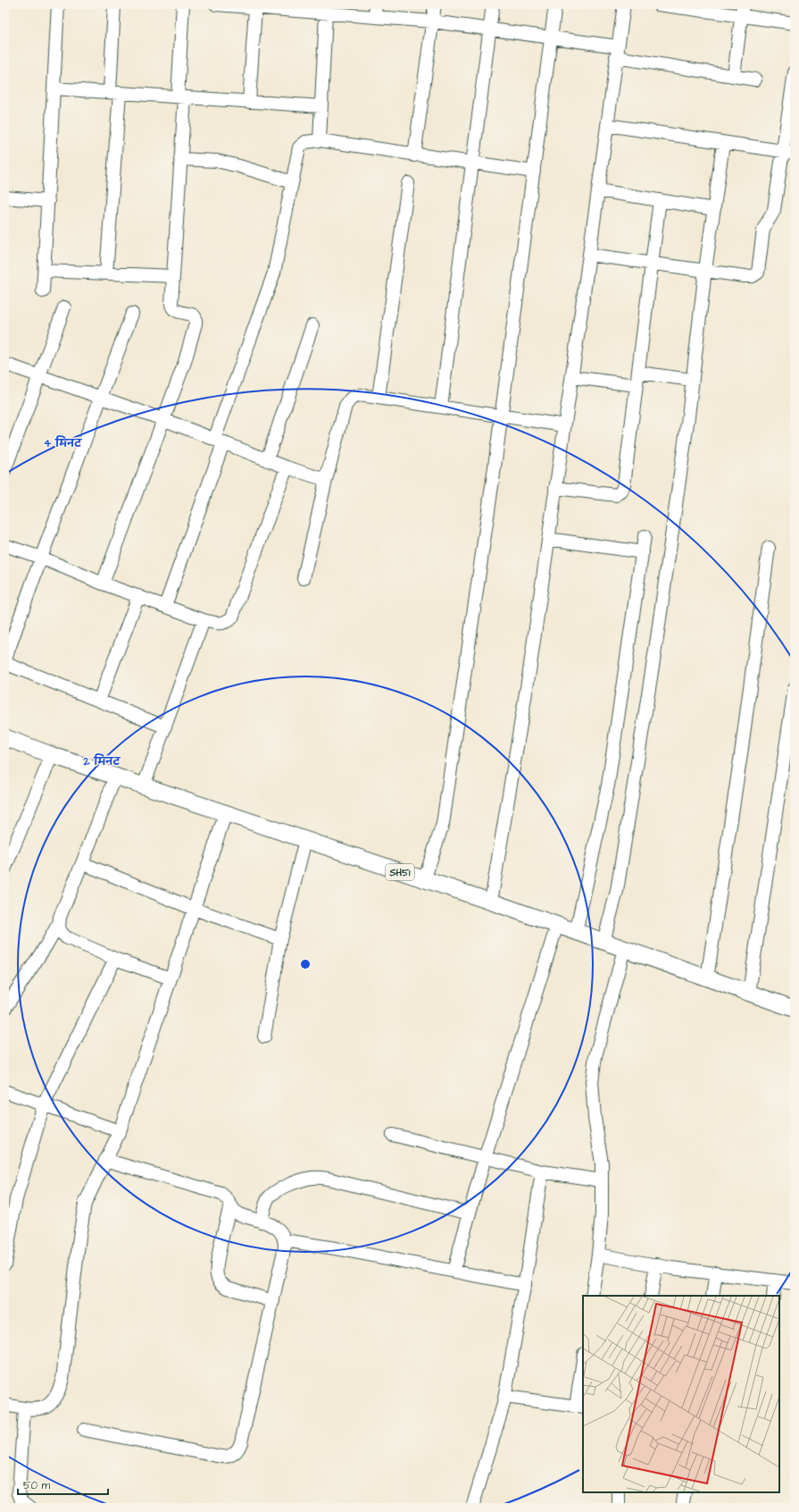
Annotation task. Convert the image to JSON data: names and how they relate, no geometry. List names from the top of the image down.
{
  "streets": {
    "main road": ["SH51"]
  },
  "scale_bar": "50 m",
  "rings": ["4 मिनट", "2 मिनट"]
}
